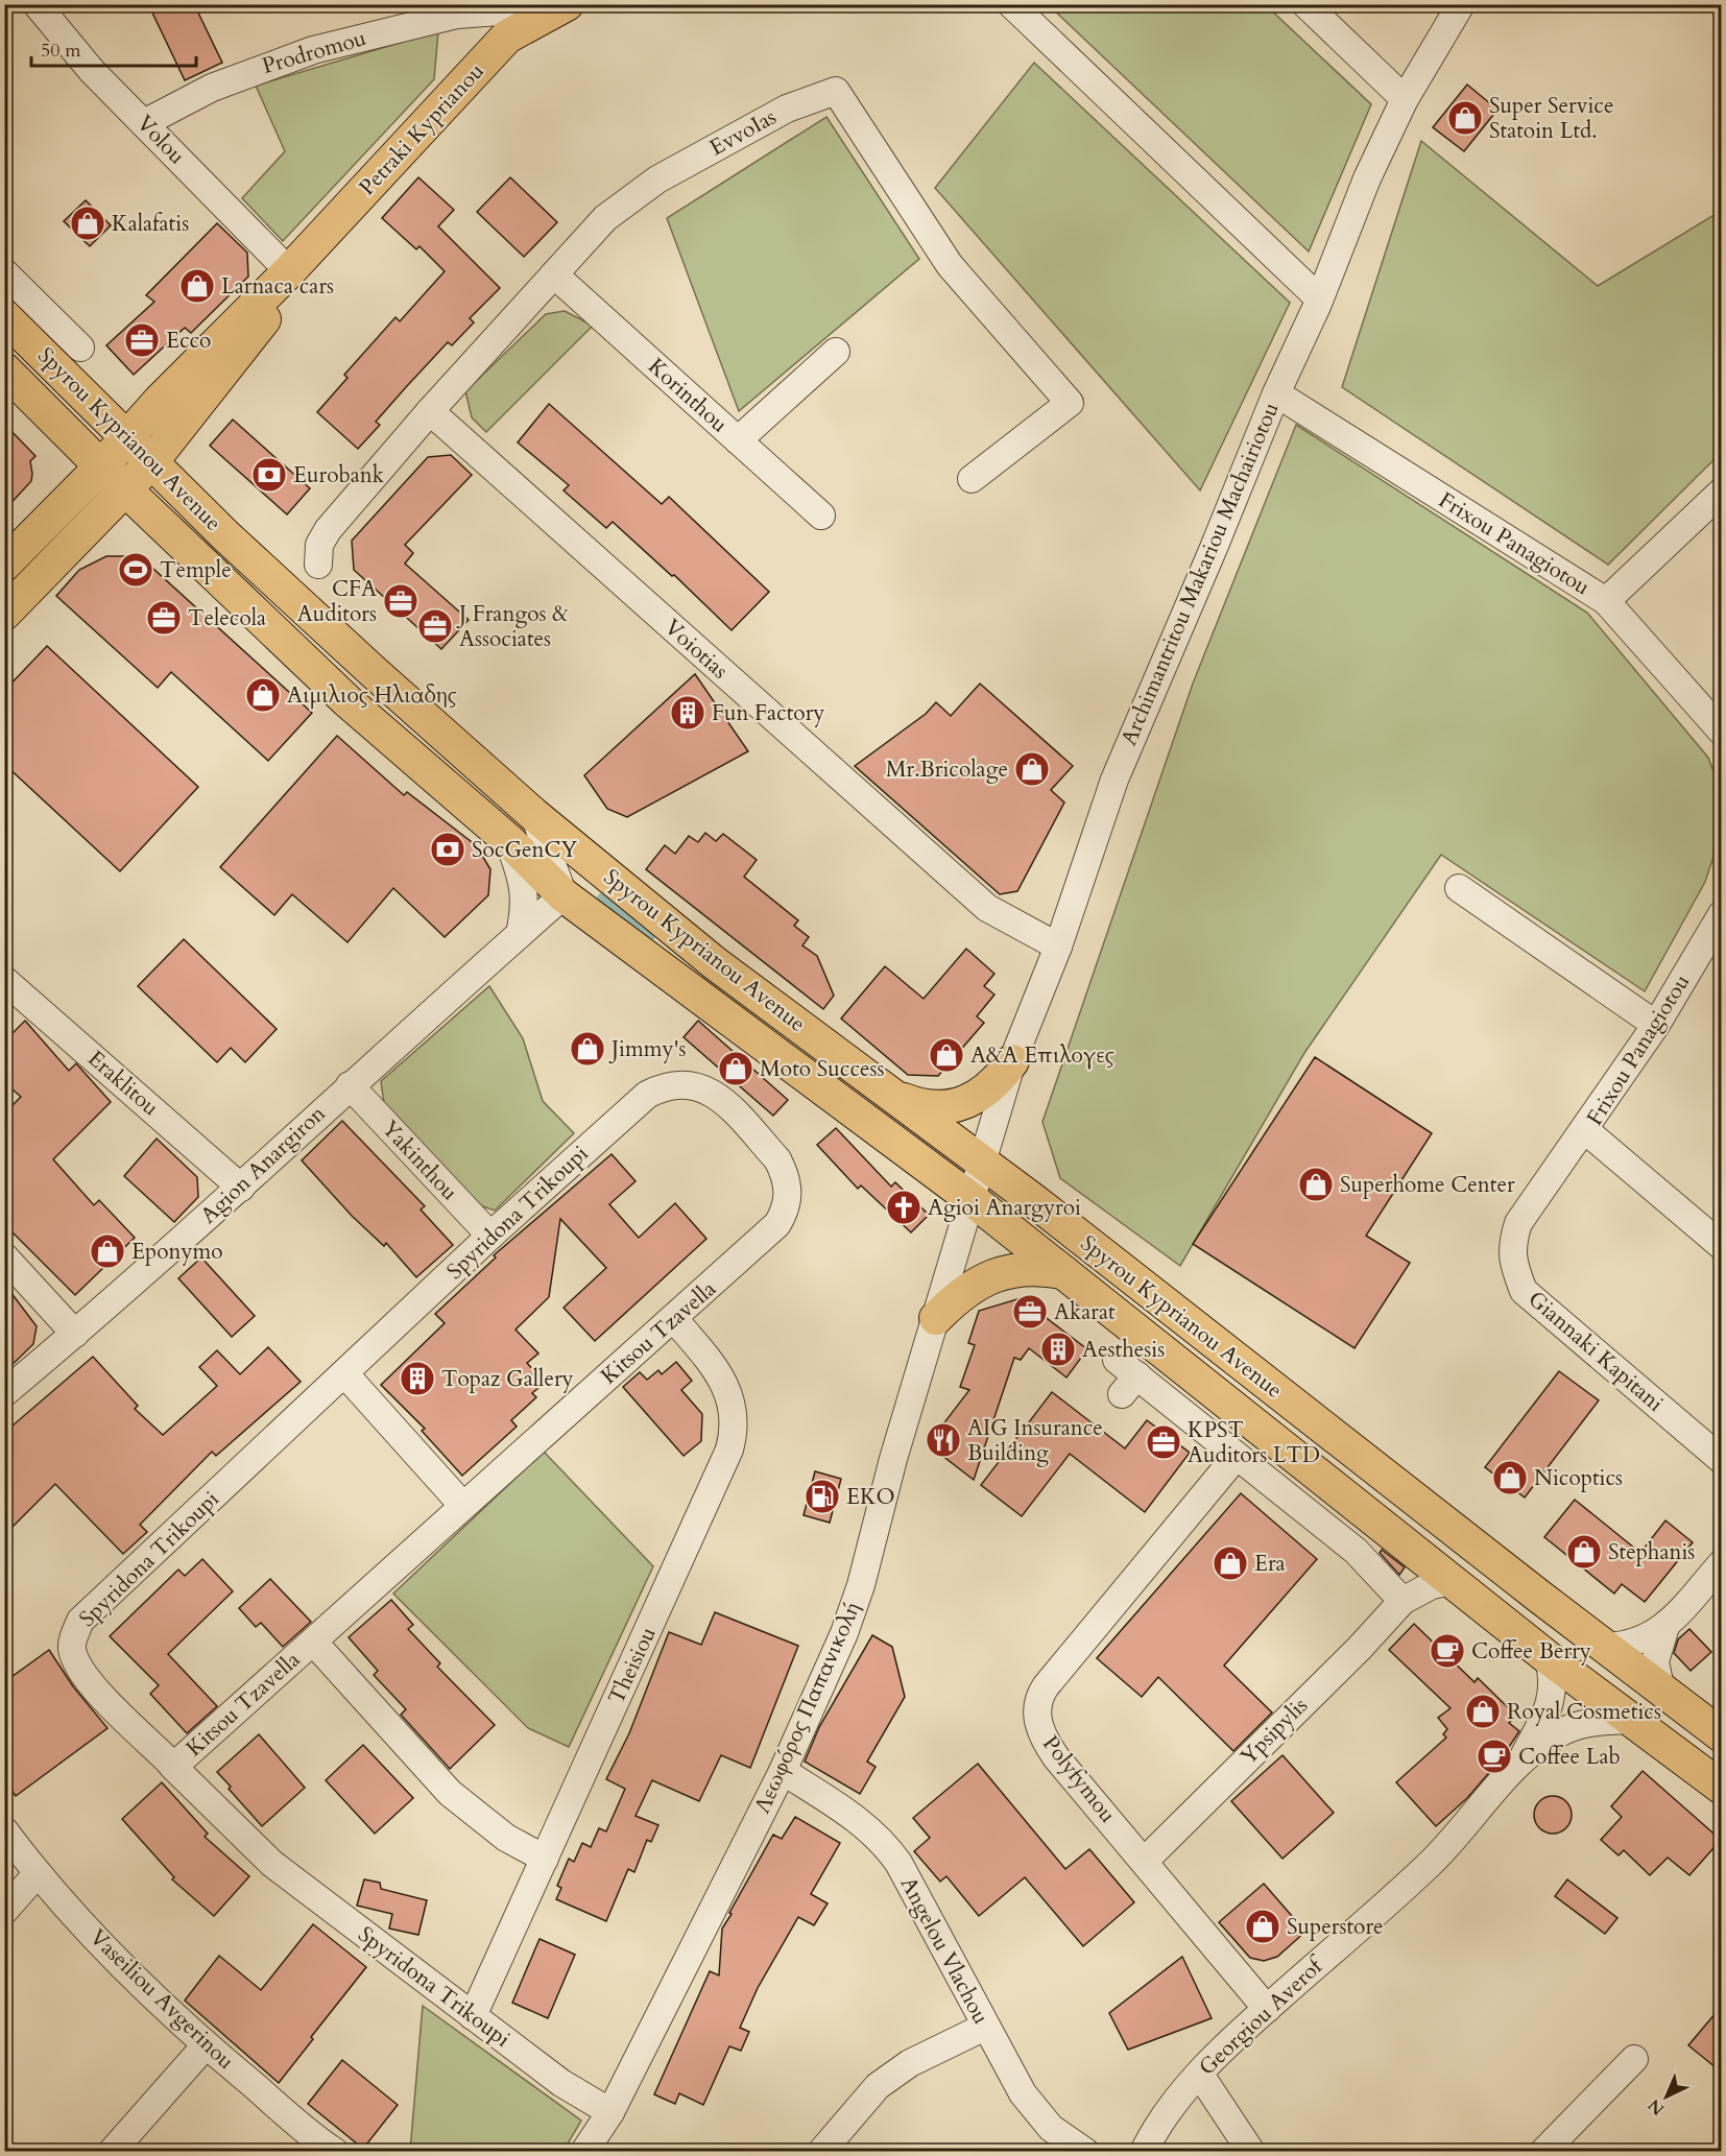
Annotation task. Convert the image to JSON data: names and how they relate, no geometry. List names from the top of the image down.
{
  "streets": {
    "main road": ["Petraki Kyprianou", "Spyrou Kyprianou Avenue"],
    "street": [
      "Prodromou",
      "EvvoIas",
      "Volou",
      "Korinthou",
      "Frixou Panagiotou",
      "Archimantritou Makariou Machairiotou",
      "Voiotias",
      "Eraklitou",
      "Yakinthou",
      "Agion Anargiron",
      "Spyridona Trikoupi",
      "Kitsou Tzavella",
      "Giannaki Kapitani",
      "Theisiou",
      "Λεωφόρος Παπανικολή",
      "Ypsipylis",
      "Polyfymou",
      "Angelou Vlachou",
      "Vaseiliou Avgerinou",
      "Georgiou Averof"
    ]
  },
  "crossings": [
    ["Prodromou", "Petraki Kyprianou"],
    ["Prodromou", "Volou"],
    ["Petraki Kyprianou", "Volou"],
    ["Petraki Kyprianou", "Spyrou Kyprianou Avenue"],
    ["EvvoIas", "Korinthou"],
    ["EvvoIas", "Voiotias"],
    ["Spyrou Kyprianou Avenue", "Archimantritou Makariou Machairiotou"],
    ["Spyrou Kyprianou Avenue", "Agion Anargiron"],
    ["Spyrou Kyprianou Avenue", "Λεωφόρος Παπανικολή"],
    ["Spyrou Kyprianou Avenue", "Ypsipylis"],
    ["Spyrou Kyprianou Avenue", "Georgiou Averof"],
    ["Frixou Panagiotou", "Archimantritou Makariou Machairiotou"],
    ["Frixou Panagiotou", "Giannaki Kapitani"],
    ["Archimantritou Makariou Machairiotou", "Voiotias"],
    ["Archimantritou Makariou Machairiotou", "Λεωφόρος Παπανικολή"],
    ["Eraklitou", "Agion Anargiron"],
    ["Yakinthou", "Agion Anargiron"],
    ["Yakinthou", "Spyridona Trikoupi"],
    ["Spyridona Trikoupi", "Kitsou Tzavella"],
    ["Spyridona Trikoupi", "Theisiou"],
    ["Spyridona Trikoupi", "Λεωφόρος Παπανικολή"],
    ["Kitsou Tzavella", "Theisiou"],
    ["Λεωφόρος Παπανικολή", "Angelou Vlachou"],
    ["Ypsipylis", "Polyfymou"],
    ["Polyfymou", "Georgiou Averof"]
  ],
  "places": {
    "shop": [
      "Super Service Statoin Ltd.",
      "Kalafatis",
      "Larnaca cars",
      "Αιμιλιος Ηλιαδης",
      "Mr.Bricolage",
      "Jimmy's",
      "Α&Α Επιλογες",
      "Moto Success",
      "Superhome Center",
      "Eponymo",
      "Nicoptics",
      "Stephanis",
      "Era",
      "Royal Cosmetics",
      "Superstore"
    ],
    "office": [
      "Ecco",
      "CFA Auditors",
      "Telecola",
      "J Frangos & Associates",
      "Akarat",
      "KPST Auditors LTD"
    ],
    "bank": ["Eurobank", "SocGenCY"],
    "sports": ["Temple"],
    "building": ["Fun Factory", "Aesthesis", "Topaz Gallery"],
    "church": ["Agioi Anargyroi"],
    "restaurant": ["AIG Insurance Building"],
    "fuel station": ["EKO"],
    "cafe": ["Coffee Berry", "Coffee Lab"]
  },
  "scale_bar": "50 m",
  "north": "bottom left"
}
